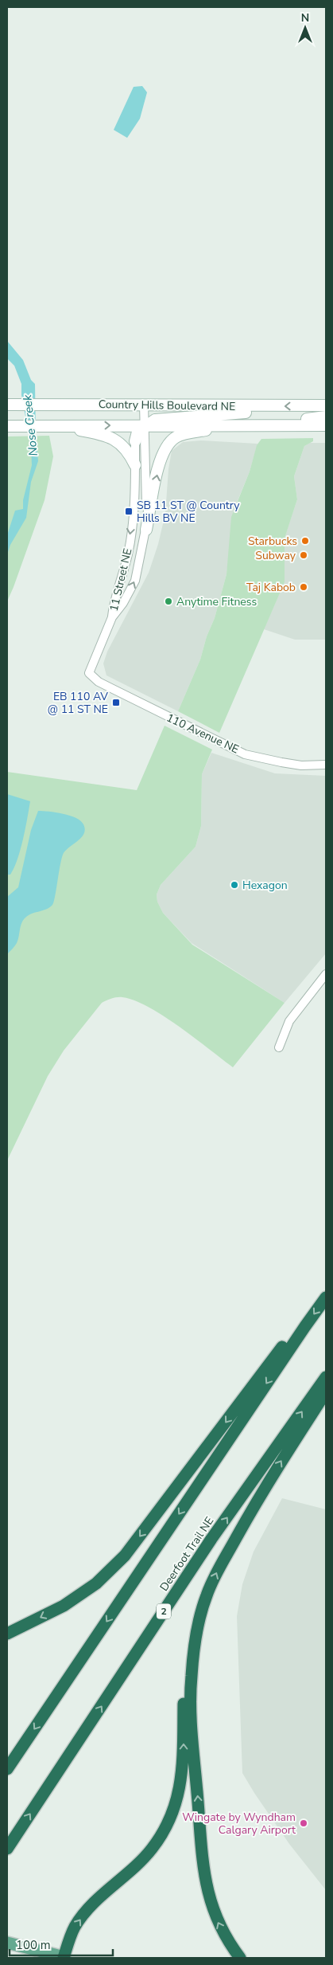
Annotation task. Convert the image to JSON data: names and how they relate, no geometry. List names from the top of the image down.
{
  "streets": {
    "highway": ["Deerfoot Trail NE", "2"],
    "main road": ["Country Hills Boulevard NE"],
    "street": ["11 Street NE", "110 Avenue NE"]
  },
  "crossings": [
    ["Country Hills Boulevard NE", "11 Street NE"],
    ["11 Street NE", "110 Avenue NE"]
  ],
  "water": ["Nose Creek"],
  "places": {
    "transit": ["SB 11 ST @ Country Hills BV NE", "EB 110 AV @ 11 ST NE"],
    "other": [
      "Starbucks",
      "Subway",
      "Taj Kabob",
      "Anytime Fitness",
      "Hexagon",
      "Wingate by Wyndham Calgary Airport"
    ]
  },
  "scale_bar": "100 m",
  "north": "top"
}
